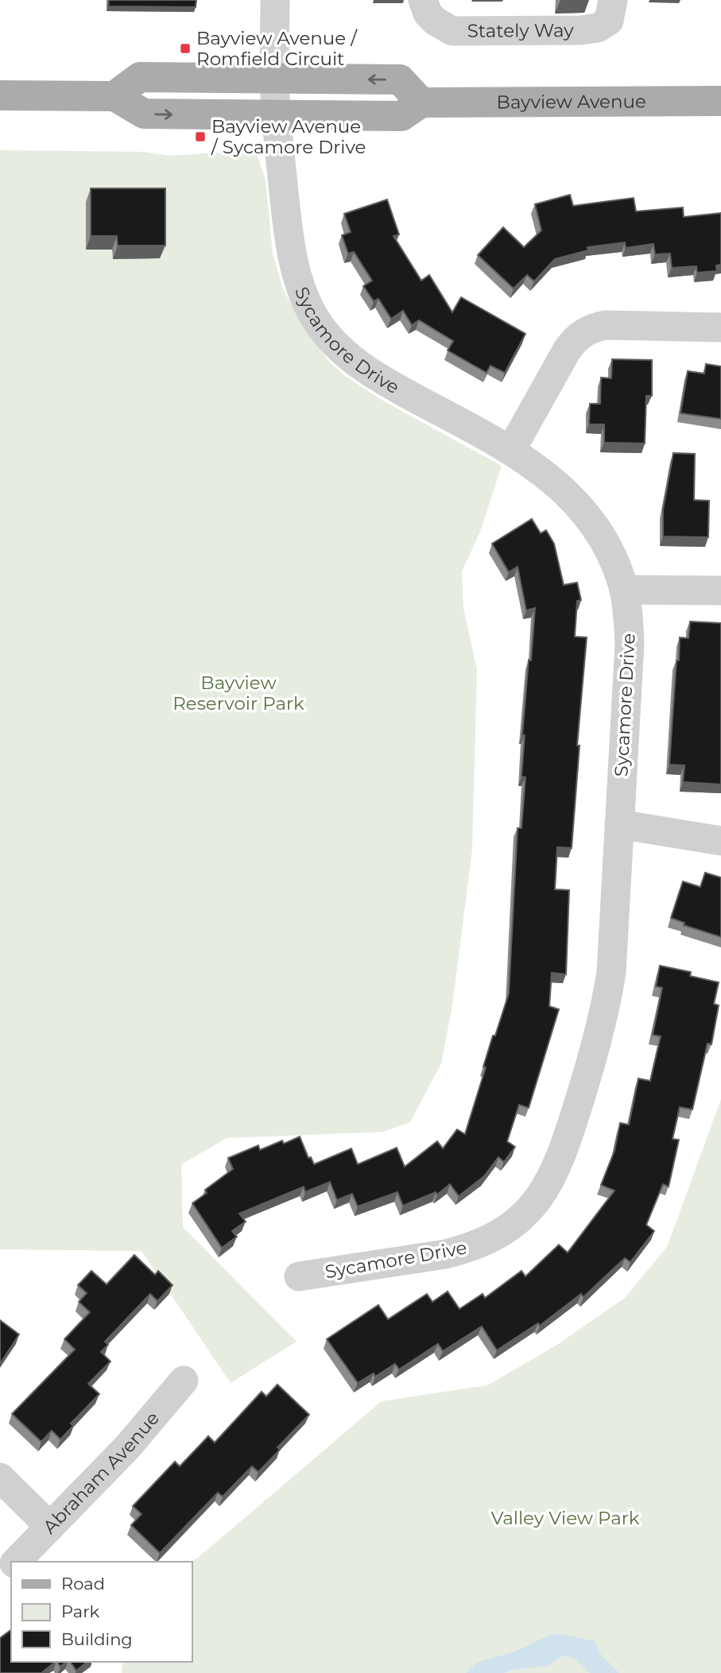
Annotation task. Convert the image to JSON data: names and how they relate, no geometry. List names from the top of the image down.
{
  "streets": {
    "main road": ["Bayview Avenue"],
    "street": ["Stately Way", "Sycamore Drive", "Abraham Avenue"]
  },
  "crossings": [
    ["Bayview Avenue", "Sycamore Drive"]
  ],
  "parks": ["Bayview Reservoir Park", "Valley View Park"],
  "places": {
    "transit": ["Bayview Avenue / Romfield Circuit", "Bayview Avenue / Sycamore Drive"]
  },
  "legend": ["Road", "Park", "Building"]
}
